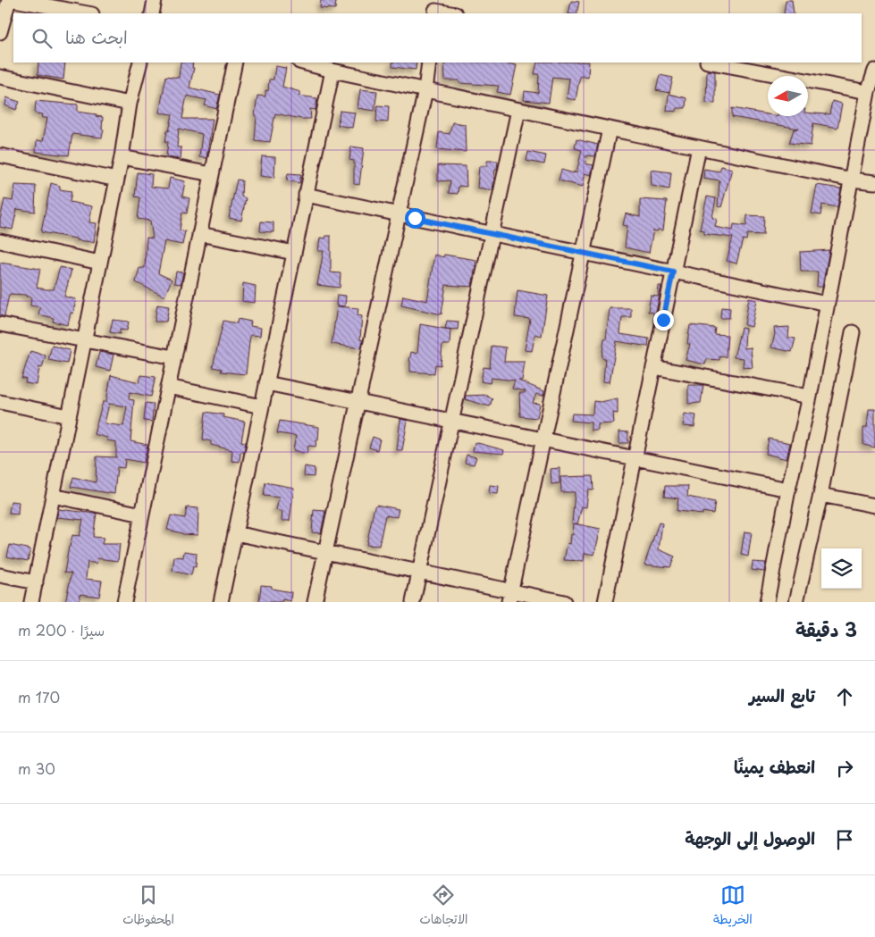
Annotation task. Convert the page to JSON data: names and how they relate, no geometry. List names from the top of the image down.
{
  "north": "left",
  "page": {
    "search": "ابحث هنا",
    "heading": ["3 دقيقة", "سيرًا · 200 m"],
    "list": [
      ["تابع السير", "170 m"],
      ["انعطف يمينًا", "30 m"],
      "الوصول إلى الوجهة"
    ],
    "nav": ["الخريطة", "الاتجاهات", "المحفوظات"]
  }
}
